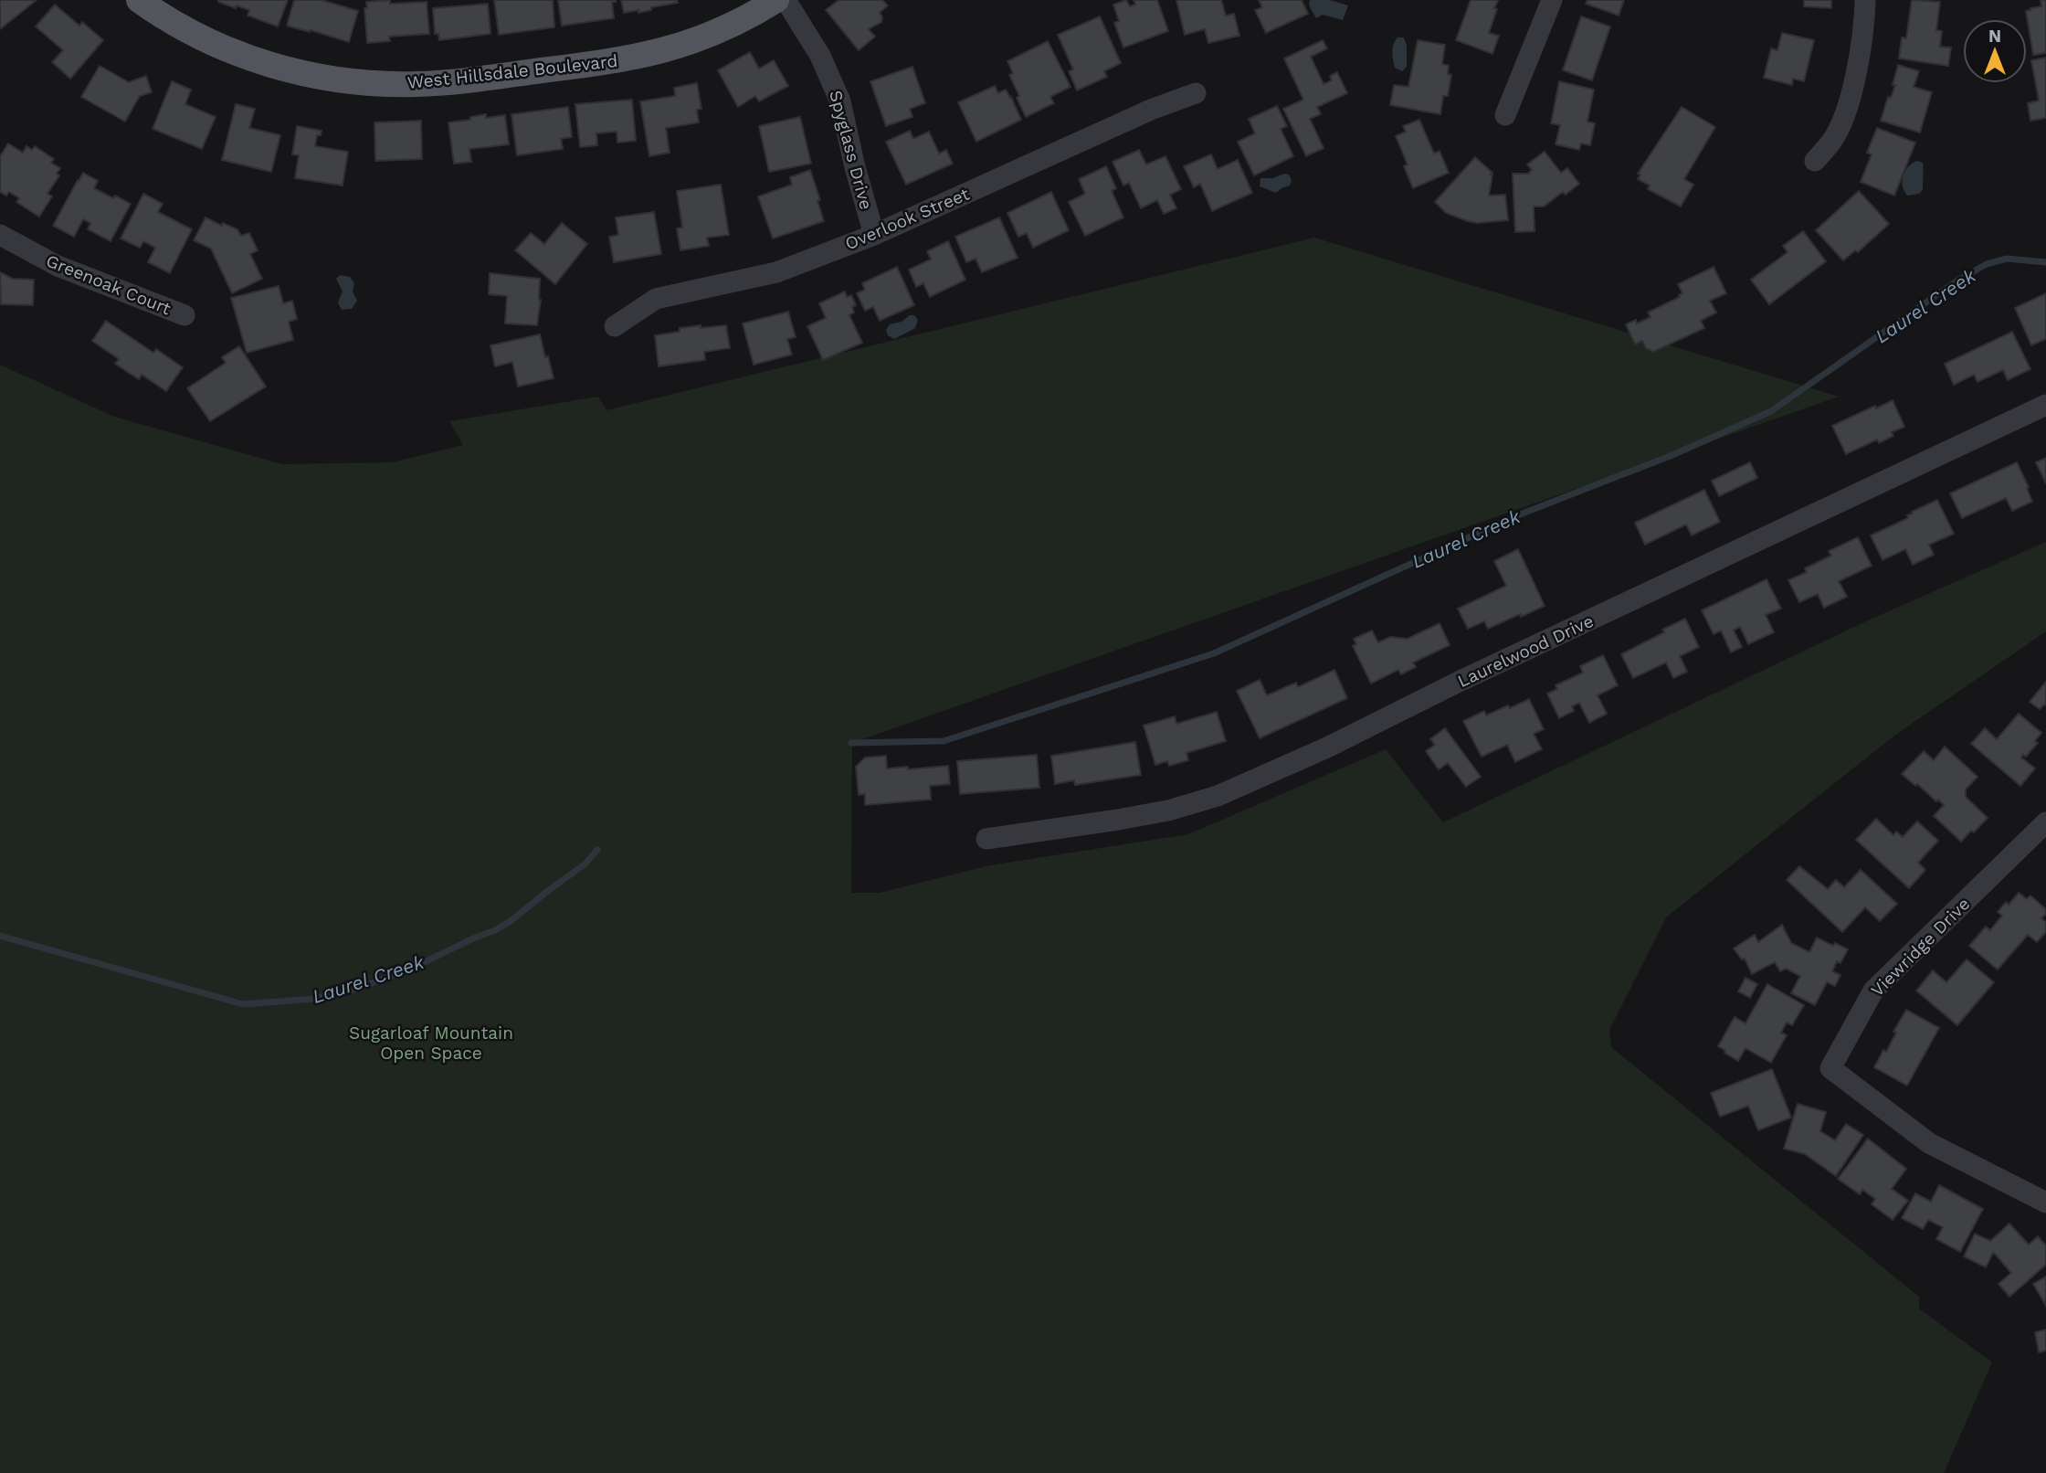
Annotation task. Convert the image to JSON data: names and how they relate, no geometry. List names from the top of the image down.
{
  "streets": {
    "main road": ["West Hillsdale Boulevard"],
    "street": [
      "Spyglass Drive",
      "Overlook Street",
      "Greenoak Court",
      "Laurelwood Drive",
      "Viewridge Drive"
    ]
  },
  "crossings": [
    ["Spyglass Drive", "Overlook Street"]
  ],
  "water": ["Laurel Creek"],
  "parks": ["Sugarloaf Mountain Open Space"],
  "north": "top"
}
